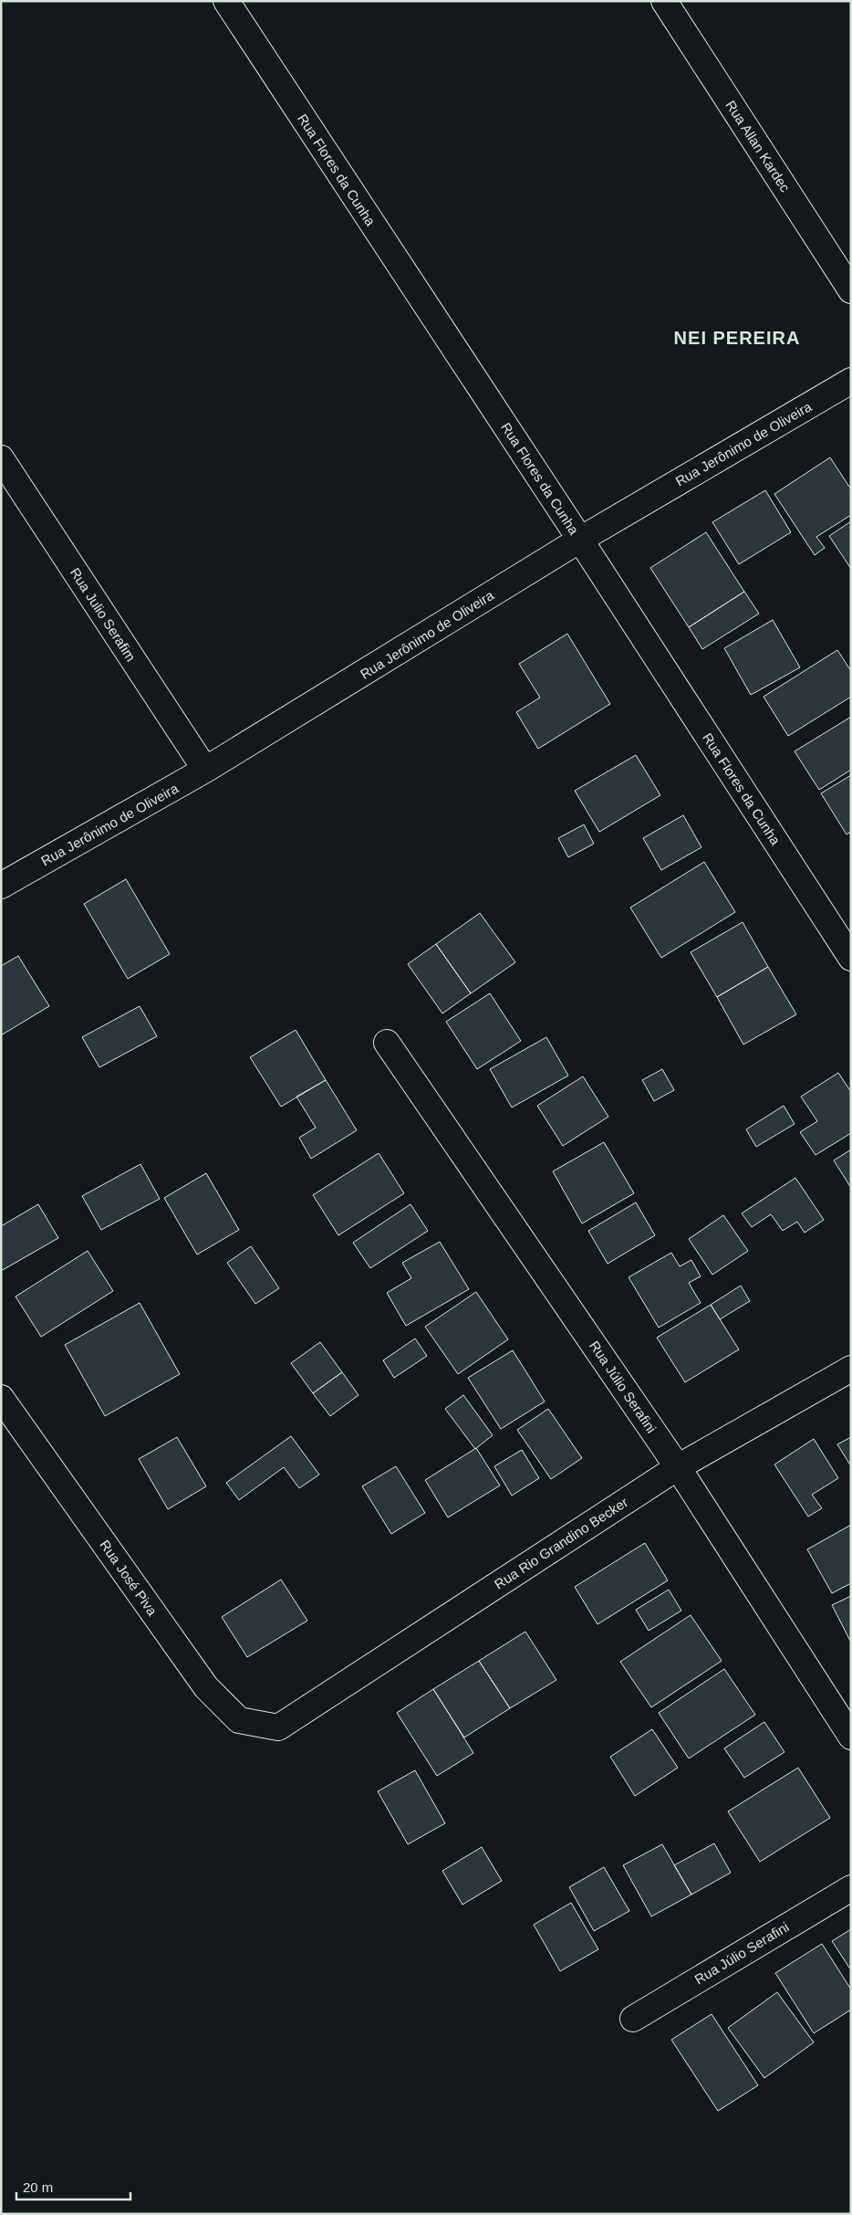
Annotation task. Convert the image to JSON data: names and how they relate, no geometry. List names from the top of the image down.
{
  "streets": {
    "street": [
      "Rua Allan Kardec",
      "Rua Flores da Cunha",
      "Rua Jerônimo de Oliveira",
      "Rua Julio Serafim",
      "Rua Júlio Serafini",
      "Rua Rio Grandino Becker",
      "Rua José Piva"
    ]
  },
  "crossings": [
    ["Rua Flores da Cunha", "Rua Jerônimo de Oliveira"],
    ["Rua Jerônimo de Oliveira", "Rua Julio Serafim"],
    ["Rua Júlio Serafini", "Rua Rio Grandino Becker"],
    ["Rua Rio Grandino Becker", "Rua José Piva"]
  ],
  "districts": ["NEI PEREIRA"],
  "scale_bar": "20 m"
}
